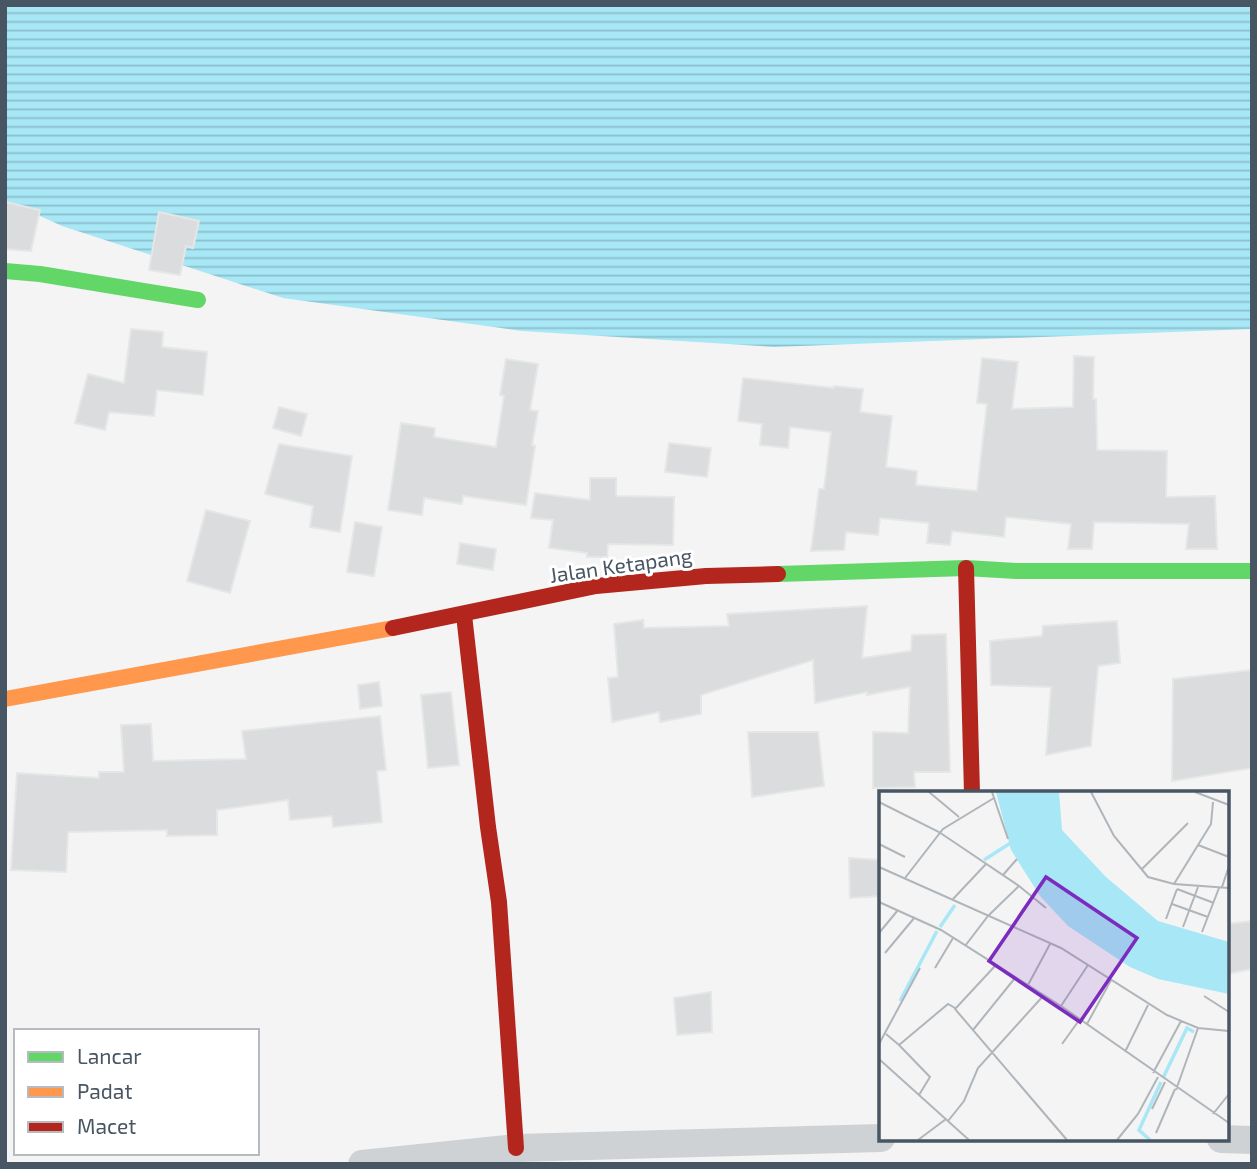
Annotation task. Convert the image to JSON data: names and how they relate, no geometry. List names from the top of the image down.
{
  "streets": {
    "main road": ["Jalan Ketapang"]
  },
  "legend": ["Lancar", "Padat", "Macet"]
}
